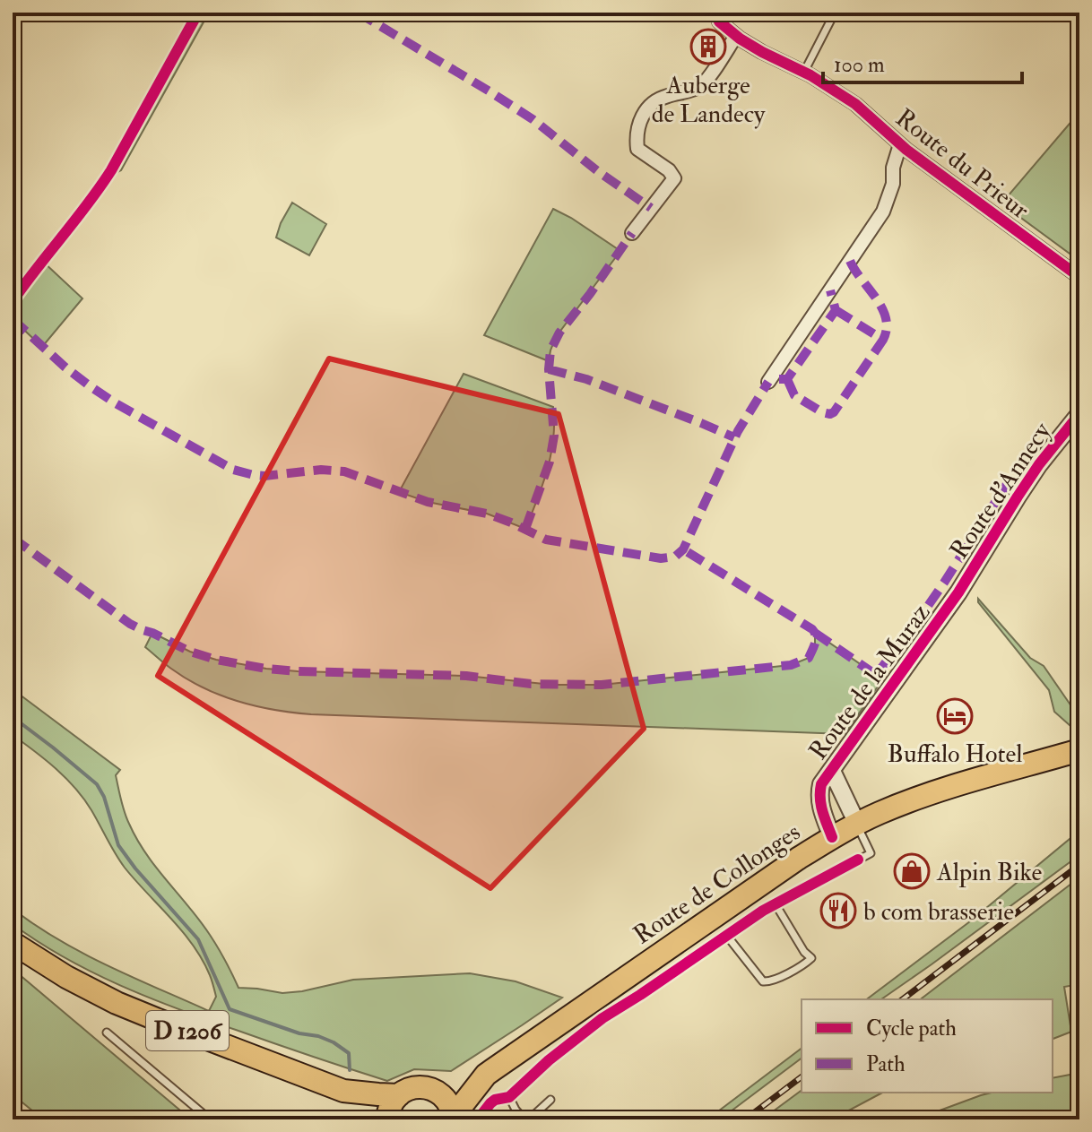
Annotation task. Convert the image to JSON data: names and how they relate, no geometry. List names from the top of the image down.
{
  "streets": {
    "main road": ["Route de Collonges", "D 1206"],
    "street": ["Route du Prieur", "Route d'Annecy", "Route de la Muraz"]
  },
  "crossings": [
    ["Route d'Annecy", "Route de la Muraz"],
    ["Route de la Muraz", "Route de Collonges"],
    ["Route de Collonges", "D 1206"]
  ],
  "places": {
    "building": ["Auberge de Landecy"],
    "hotel": ["Buffalo Hotel"],
    "shop": ["Alpin Bike"],
    "restaurant": ["b com brasserie"]
  },
  "legend": ["Cycle path", "Path"],
  "scale_bar": "100 m"
}
